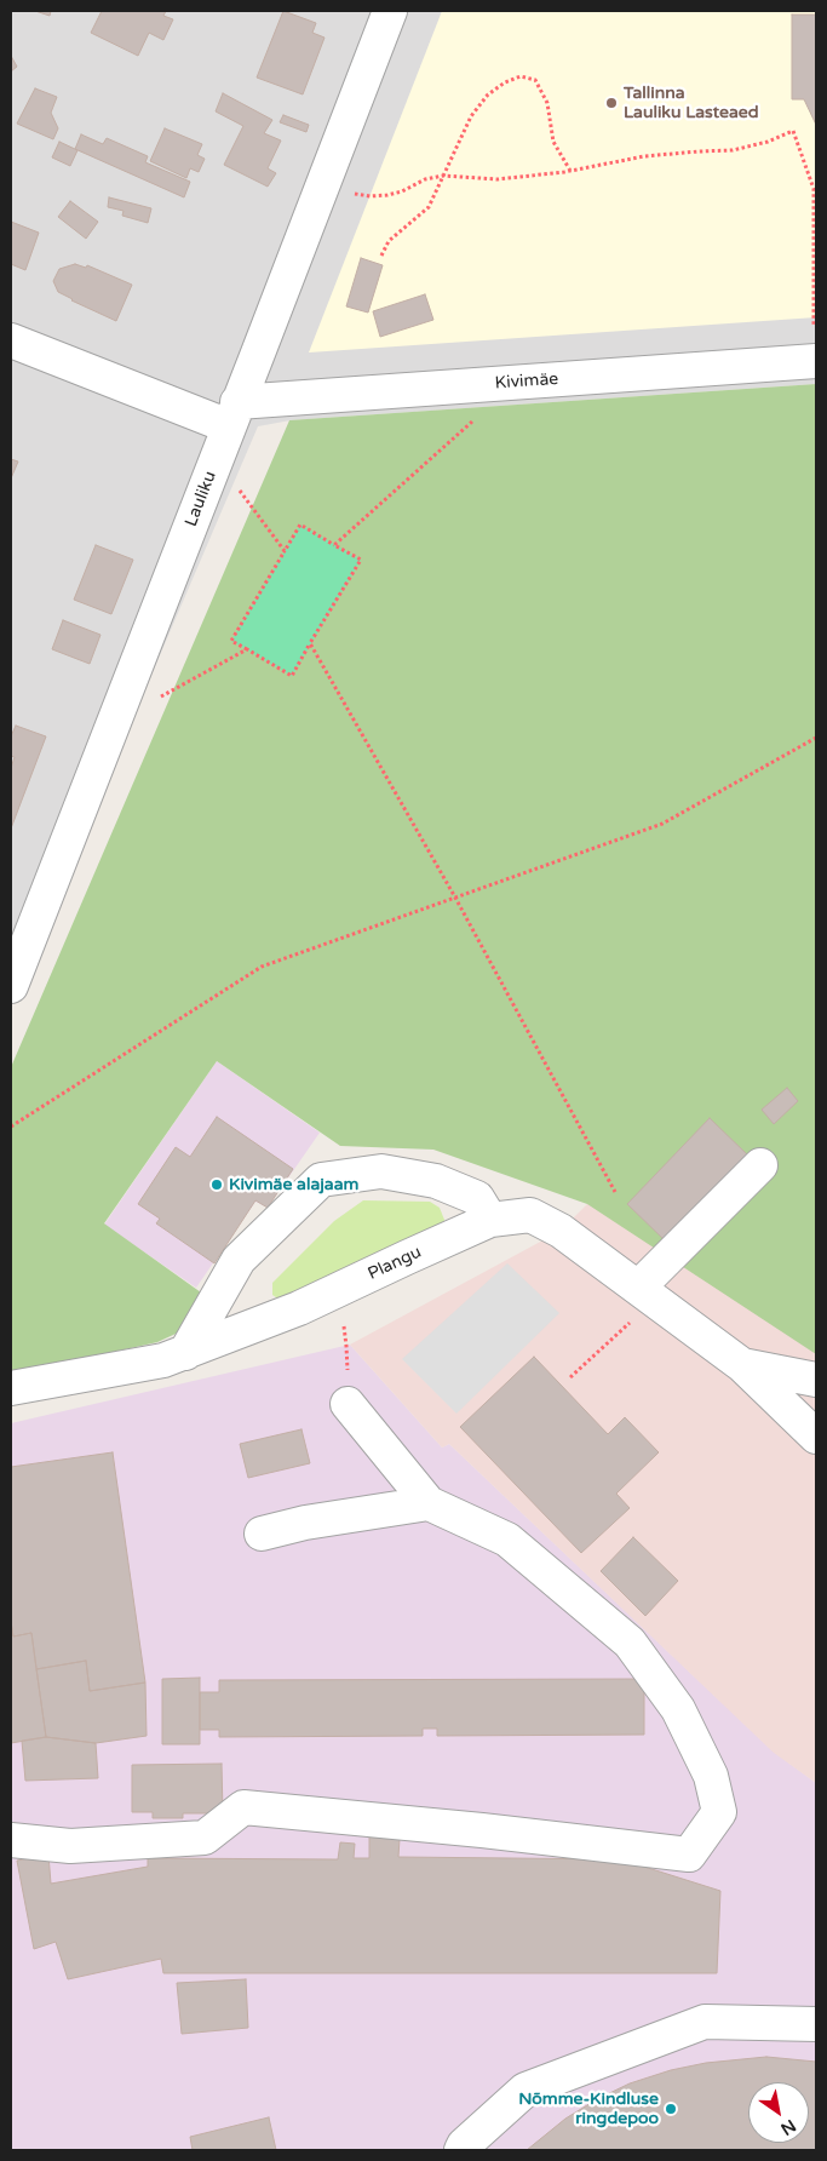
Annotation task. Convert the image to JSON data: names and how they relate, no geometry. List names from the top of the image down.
{
  "streets": {
    "street": ["Kivimäe", "Lauliku", "Plangu"]
  },
  "crossings": [
    ["Kivimäe", "Lauliku"]
  ],
  "places": ["Tallinna Lauliku Lasteaed", "Kivimäe alajaam", "Nõmme-Kindluse ringdepoo"],
  "north": "bottom right"
}
